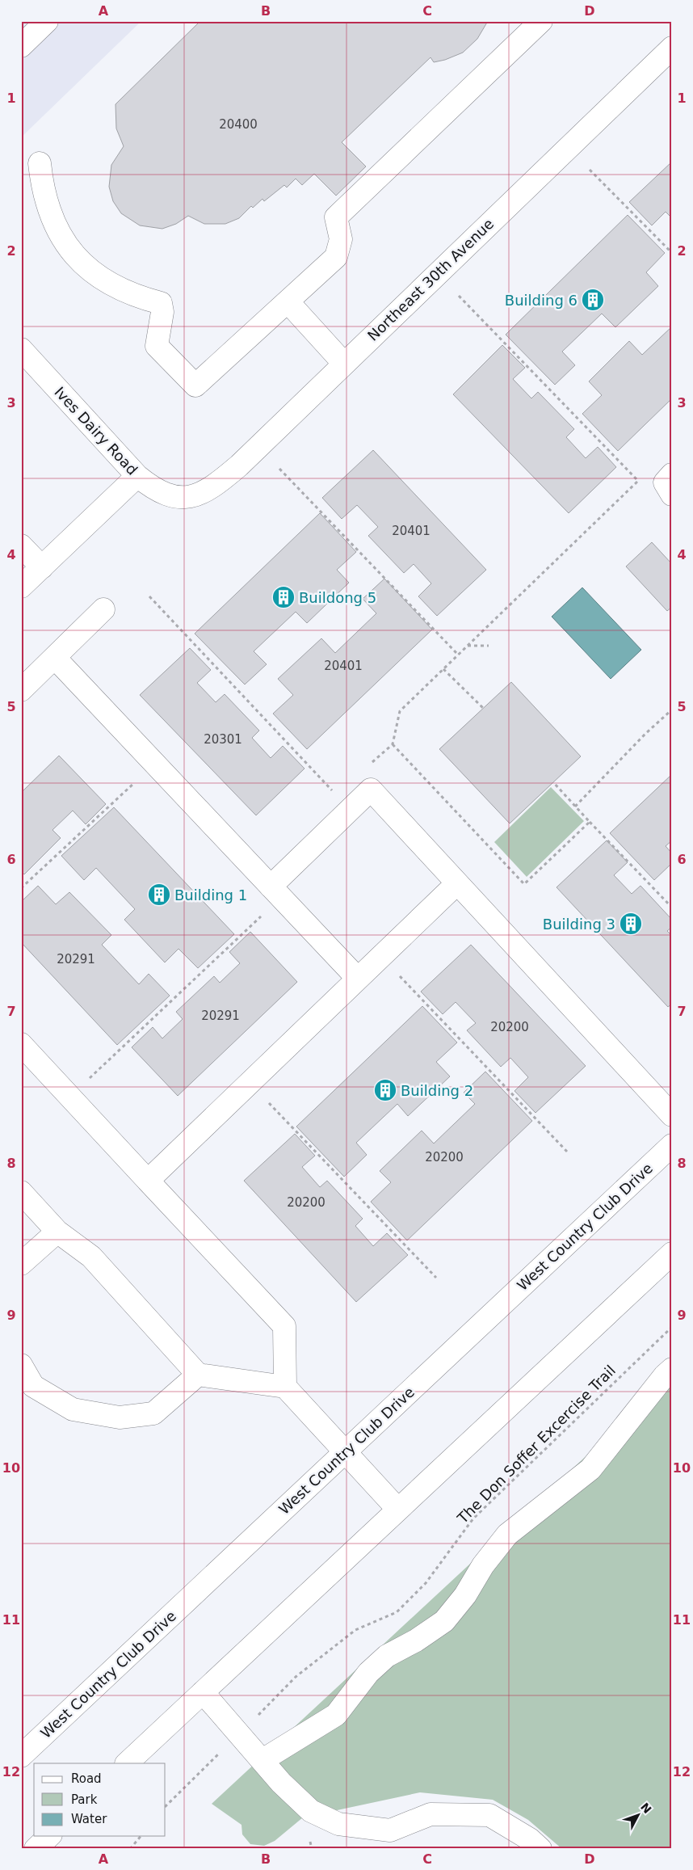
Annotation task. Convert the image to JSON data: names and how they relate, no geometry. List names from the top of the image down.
{
  "streets": {
    "street": ["Northeast 30th Avenue", "Ives Dairy Road", "West Country Club Drive"],
    "path": ["The Don Soffer Excercise Trail"]
  },
  "crossings": [
    ["Northeast 30th Avenue", "Ives Dairy Road"]
  ],
  "places": {
    "building": [
      "Building 6",
      "Buildong 5",
      "Building 1",
      "Building 3",
      "Building 2"
    ]
  },
  "house_numbers": [
    "20400",
    "20401",
    "20401",
    "20301",
    "20291",
    "20291",
    "20200",
    "20200",
    "20200"
  ],
  "legend": ["Road", "Park", "Water"],
  "north": "top right",
  "grid": {
    "columns": [
      "A",
      "B",
      "C",
      "D"
    ],
    "rows": [
      "1",
      "2",
      "3",
      "4",
      "5",
      "6",
      "7",
      "8",
      "9",
      "10",
      "11",
      "12"
    ]
  }
}
